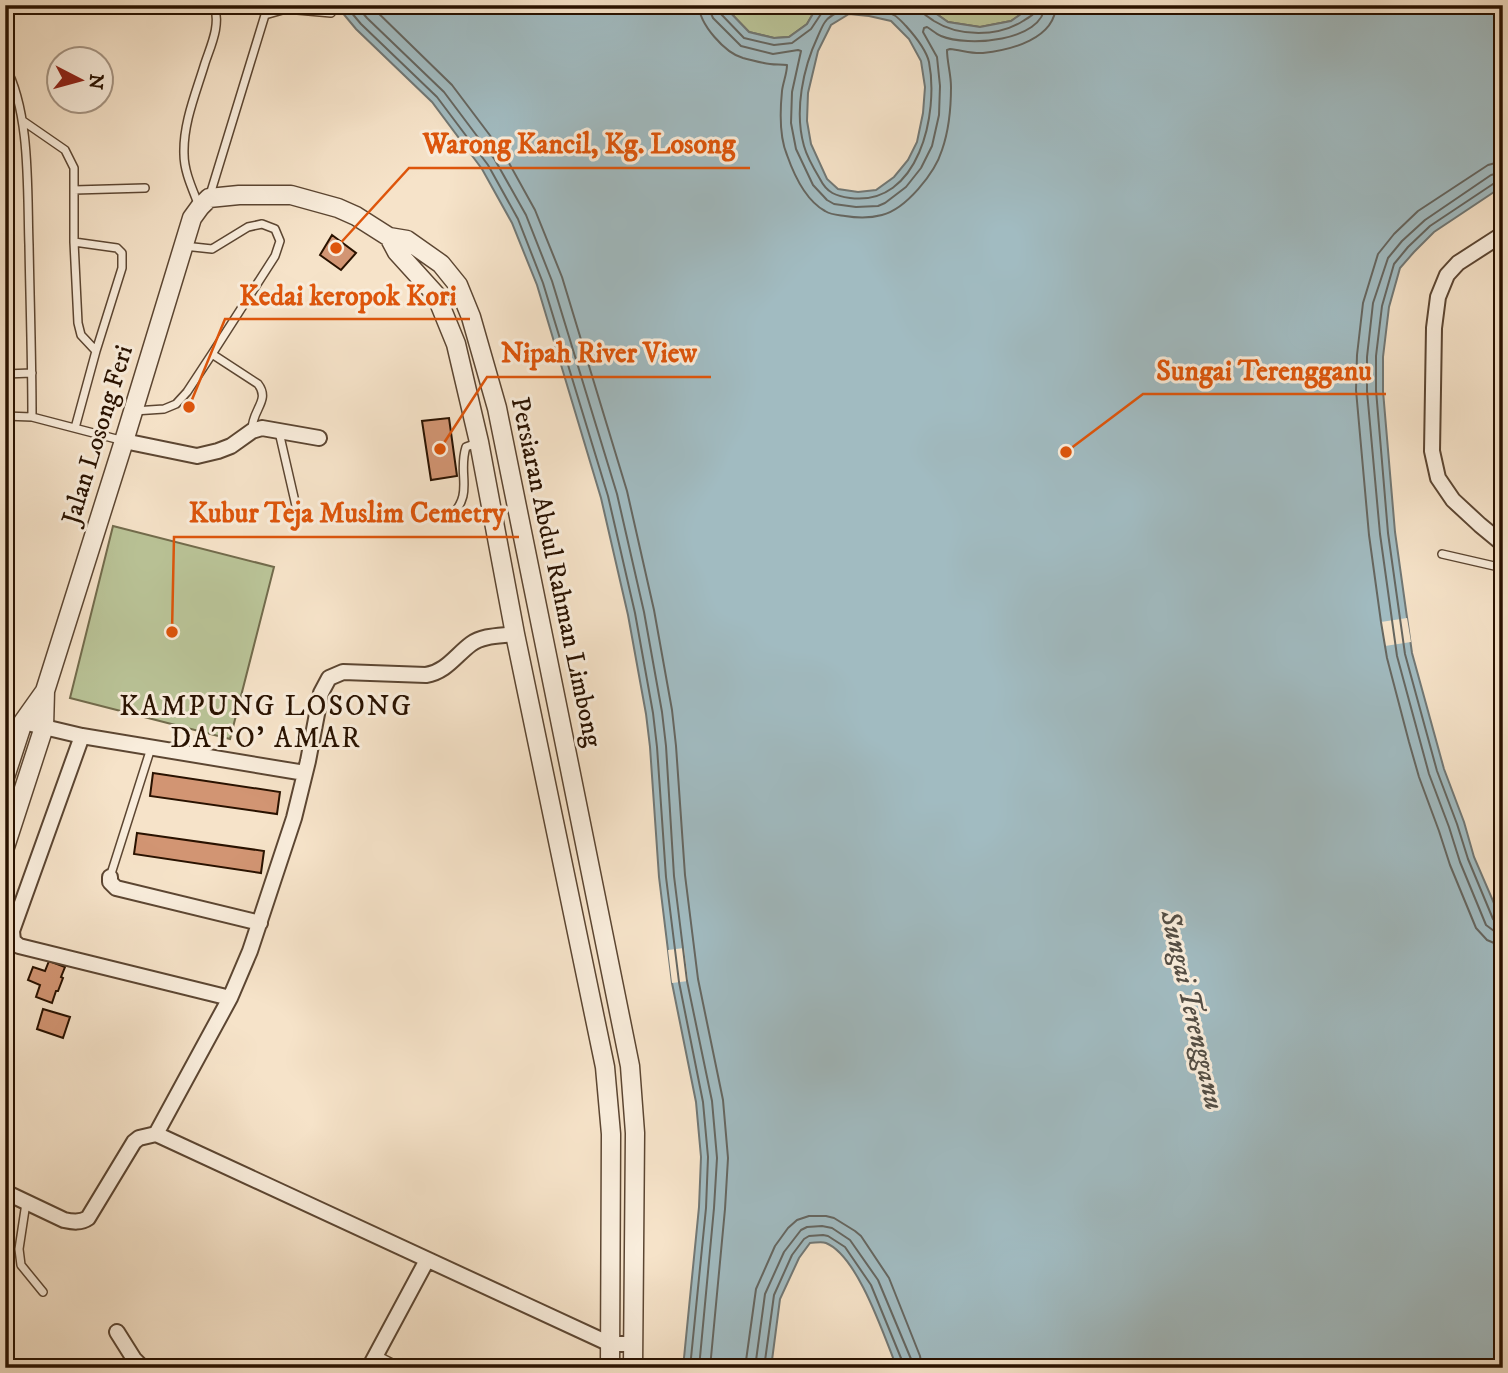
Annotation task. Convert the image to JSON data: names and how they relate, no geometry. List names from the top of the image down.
{
  "streets": {
    "street": ["Jalan Losong Feri", "Persiaran Abdul Rahman Limbong"]
  },
  "districts": ["KAMPUNG LOSONG DATO' AMAR"],
  "water": ["Sungai Terengganu"],
  "places": [
    "Warong Kancil, Kg. Losong",
    "Kedai keropok Kori",
    "Nipah River View",
    "Sungai Terengganu",
    "Kubur Teja Muslim Cemetry"
  ],
  "north": "right"
}
